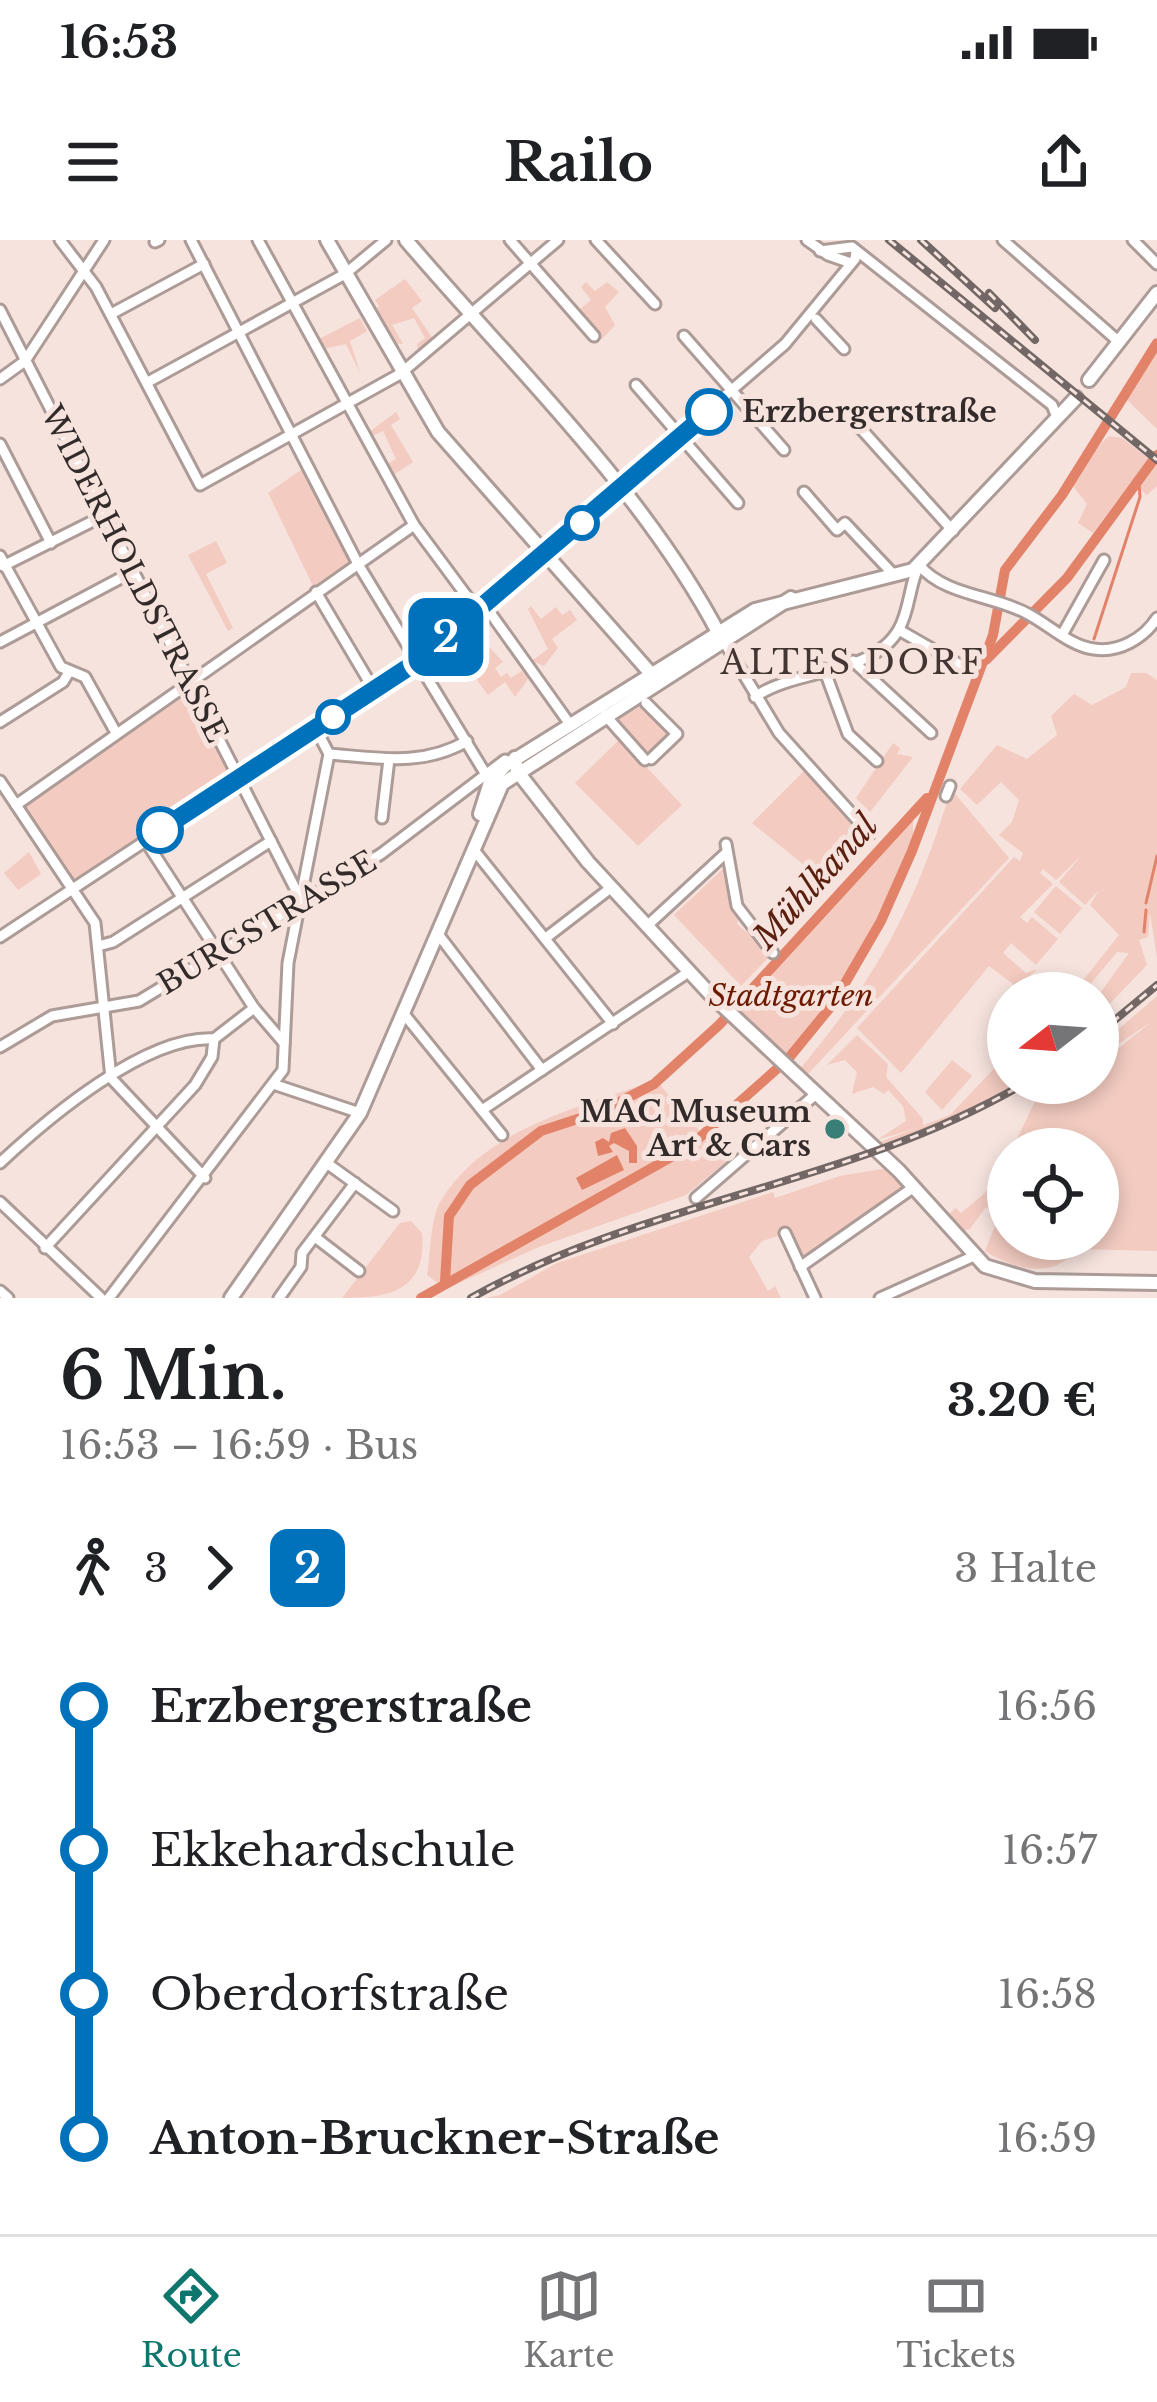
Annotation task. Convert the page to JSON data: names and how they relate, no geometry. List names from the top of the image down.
{
  "streets": {
    "street": ["WIDERHOLDSTRASSE", "BURGSTRASSE"]
  },
  "crossings": [
    ["WIDERHOLDSTRASSE", "BURGSTRASSE"]
  ],
  "districts": ["ALTES DORF"],
  "water": ["Mühlkanal"],
  "parks": ["Stadtgarten"],
  "places": ["Erzbergerstraße", "MAC Museum Art & Cars"],
  "lines": ["bus line 2"],
  "north": "left",
  "page": {
    "status": "16:53",
    "header": "Railo",
    "on_map": "2",
    "heading": ["6 Min.", "16:53 – 16:59 · Bus", "3.20 €"],
    "legs": ["3", "2", "3 Halte"],
    "list": [
      {
        "name": "Erzbergerstraße",
        "value": "16:56"
      },
      {
        "name": "Ekkehardschule",
        "value": "16:57"
      },
      {
        "name": "Oberdorfstraße",
        "value": "16:58"
      },
      {
        "name": "Anton-Bruckner-Straße",
        "value": "16:59"
      }
    ],
    "tabs": ["Route", "Karte", "Tickets"]
  }
}
